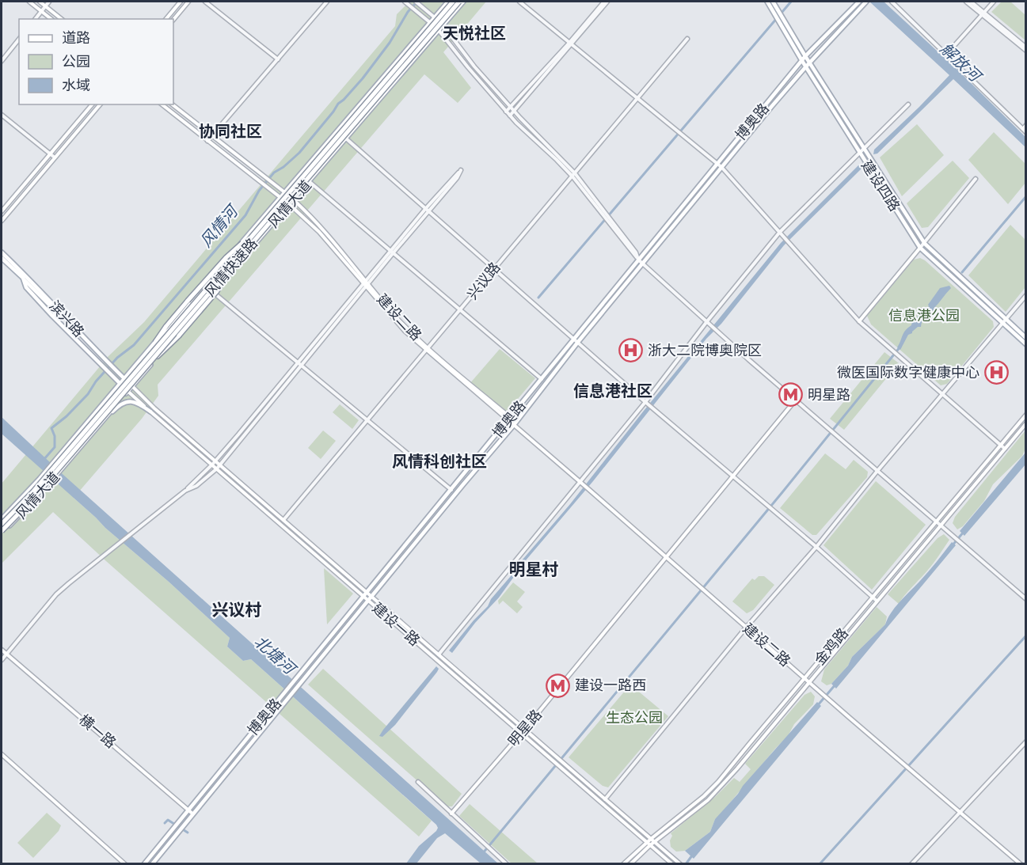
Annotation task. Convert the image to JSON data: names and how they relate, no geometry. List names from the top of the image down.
{
  "streets": {
    "highway": ["风情快速路"],
    "main road": [
      "博奥路",
      "建设四路",
      "风情大道",
      "兴议路",
      "建设二路",
      "滨兴路",
      "建设一路",
      "金鸡路",
      "明星路",
      "横一路"
    ]
  },
  "crossings": [
    ["博奥路", "建设四路"],
    ["博奥路", "建设二路"],
    ["博奥路", "建设一路"],
    ["博奥路", "横一路"],
    ["风情大道", "风情快速路"],
    ["风情大道", "建设二路"],
    ["风情大道", "滨兴路"],
    ["风情大道", "建设一路"],
    ["兴议路", "建设二路"],
    ["兴议路", "建设一路"],
    ["建设二路", "金鸡路"],
    ["建设二路", "明星路"],
    ["滨兴路", "建设一路"],
    ["建设一路", "金鸡路"],
    ["建设一路", "明星路"]
  ],
  "districts": [
    "天悦社区",
    "协同社区",
    "信息港社区",
    "风情科创社区",
    "明星村",
    "兴议村"
  ],
  "water": ["解放河", "风情河", "北塘河"],
  "parks": ["信息港公园", "生态公园"],
  "places": {
    "hospital": ["浙大二院博奥院区", "微医国际数字健康中心"],
    "metro station": ["明星路", "建设一路西"]
  },
  "legend": ["道路", "公园", "水域"]
}
